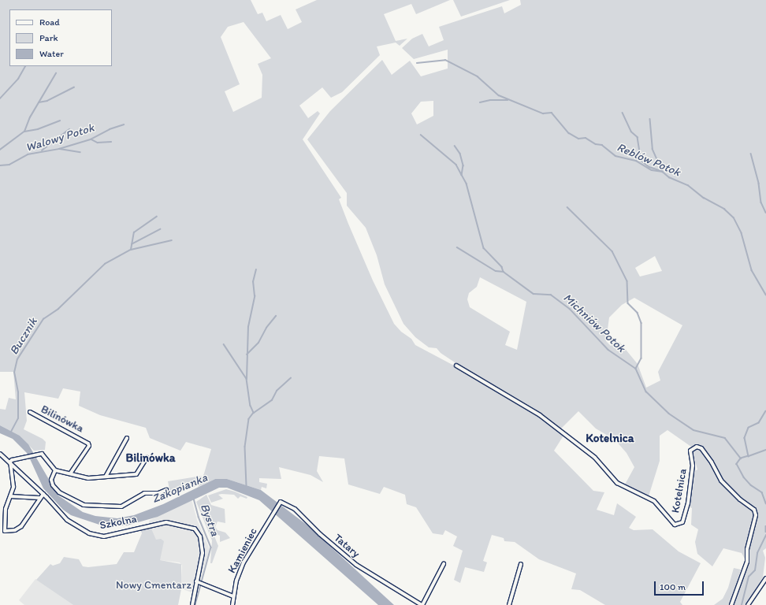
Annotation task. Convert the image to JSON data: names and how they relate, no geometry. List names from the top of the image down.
{
  "streets": {
    "street": [
      "Bilinówka",
      "Kotelnica",
      "Szkolna",
      "Tatary",
      "Kamieniec"
    ]
  },
  "crossings": [
    ["Tatary", "Kamieniec"]
  ],
  "districts": ["Kotelnica", "Bilinówka"],
  "water": [
    "Walowy Potok",
    "Reblów Potok",
    "Michniów Potok",
    "Bucznik",
    "Zakopianka",
    "Bystra"
  ],
  "parks": ["Nowy Cmentarz"],
  "legend": ["Road", "Park", "Water"],
  "scale_bar": "100 m"
}
